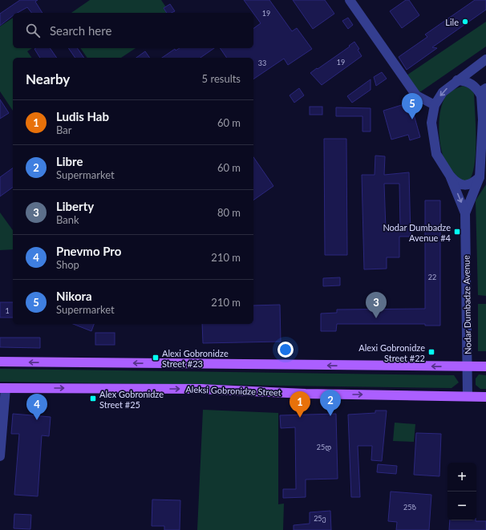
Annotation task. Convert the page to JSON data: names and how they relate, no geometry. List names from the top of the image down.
{
  "streets": {
    "main road": ["Aleksi Gobronidze Street"],
    "street": ["Nodar Dumbadze Avenue"]
  },
  "crossings": [
    ["Nodar Dumbadze Avenue", "Aleksi Gobronidze Street"]
  ],
  "places": {
    "other": ["Lile"],
    "transit": [
      "Nodar Dumbadze Avenue #4",
      "Alexi Gobronidze Street #22",
      "Alexi Gobronidze Street #23",
      "Alex Gobronidze Street #25"
    ]
  },
  "house_numbers": [
    "19",
    "19",
    "33",
    "22",
    "1",
    "25დ",
    "25ზ",
    "25ე"
  ],
  "page": {
    "search": "Search here",
    "heading": ["Nearby", "5 results"],
    "pins": [
      "5",
      "3",
      "2",
      "1",
      "4"
    ],
    "list": [
      {
        "mark": "1",
        "name": "Ludis Hab",
        "note": "Bar",
        "value": "60 m"
      },
      {
        "mark": "2",
        "name": "Libre",
        "note": "Supermarket",
        "value": "60 m"
      },
      {
        "mark": "3",
        "name": "Liberty",
        "note": "Bank",
        "value": "80 m"
      },
      {
        "mark": "4",
        "name": "Pnevmo Pro",
        "note": "Shop",
        "value": "210 m"
      },
      {
        "mark": "5",
        "name": "Nikora",
        "note": "Supermarket",
        "value": "210 m"
      }
    ],
    "map_buttons": ["+", "−"]
  }
}
